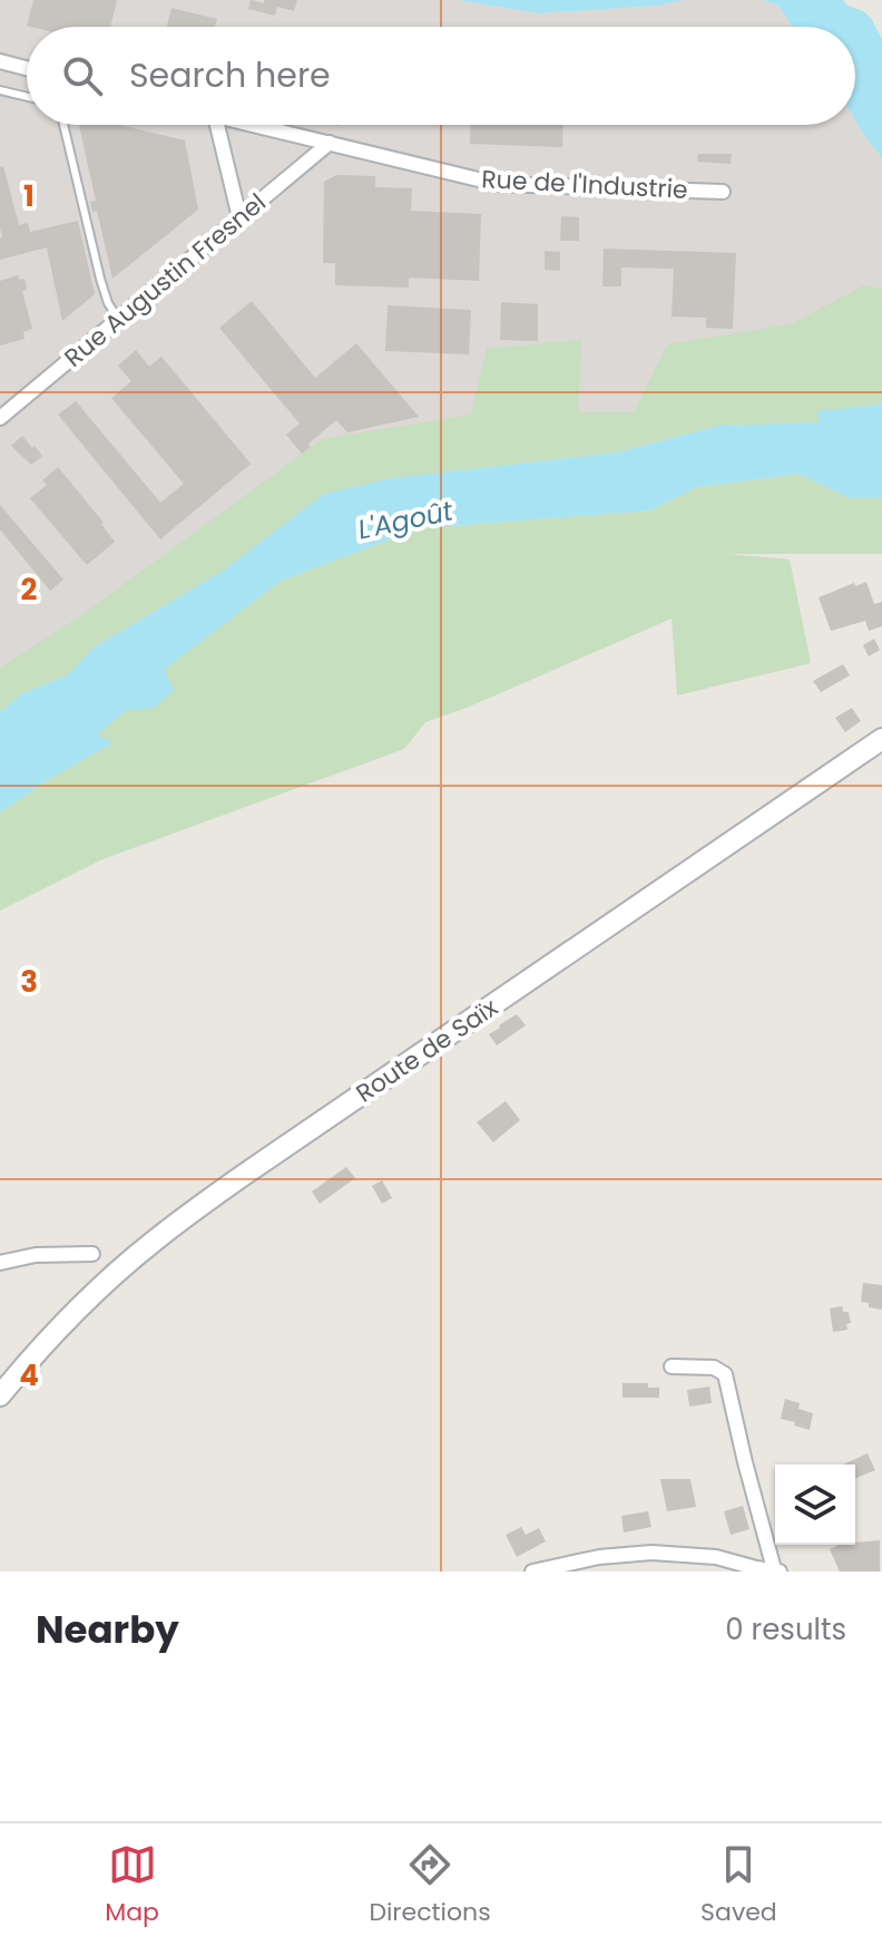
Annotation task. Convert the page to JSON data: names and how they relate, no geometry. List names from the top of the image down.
{
  "streets": {
    "street": ["Rue de l'Industrie", "Rue Augustin Fresnel", "Route de Saïx"]
  },
  "crossings": [
    ["Rue de l'Industrie", "Rue Augustin Fresnel"]
  ],
  "water": ["L'Agoût"],
  "page": {
    "search": "Search here",
    "heading": ["Nearby", "0 results"],
    "nav": ["Map", "Directions", "Saved"]
  },
  "grid": {
    "rows": [
      "1",
      "2",
      "3",
      "4"
    ]
  }
}
